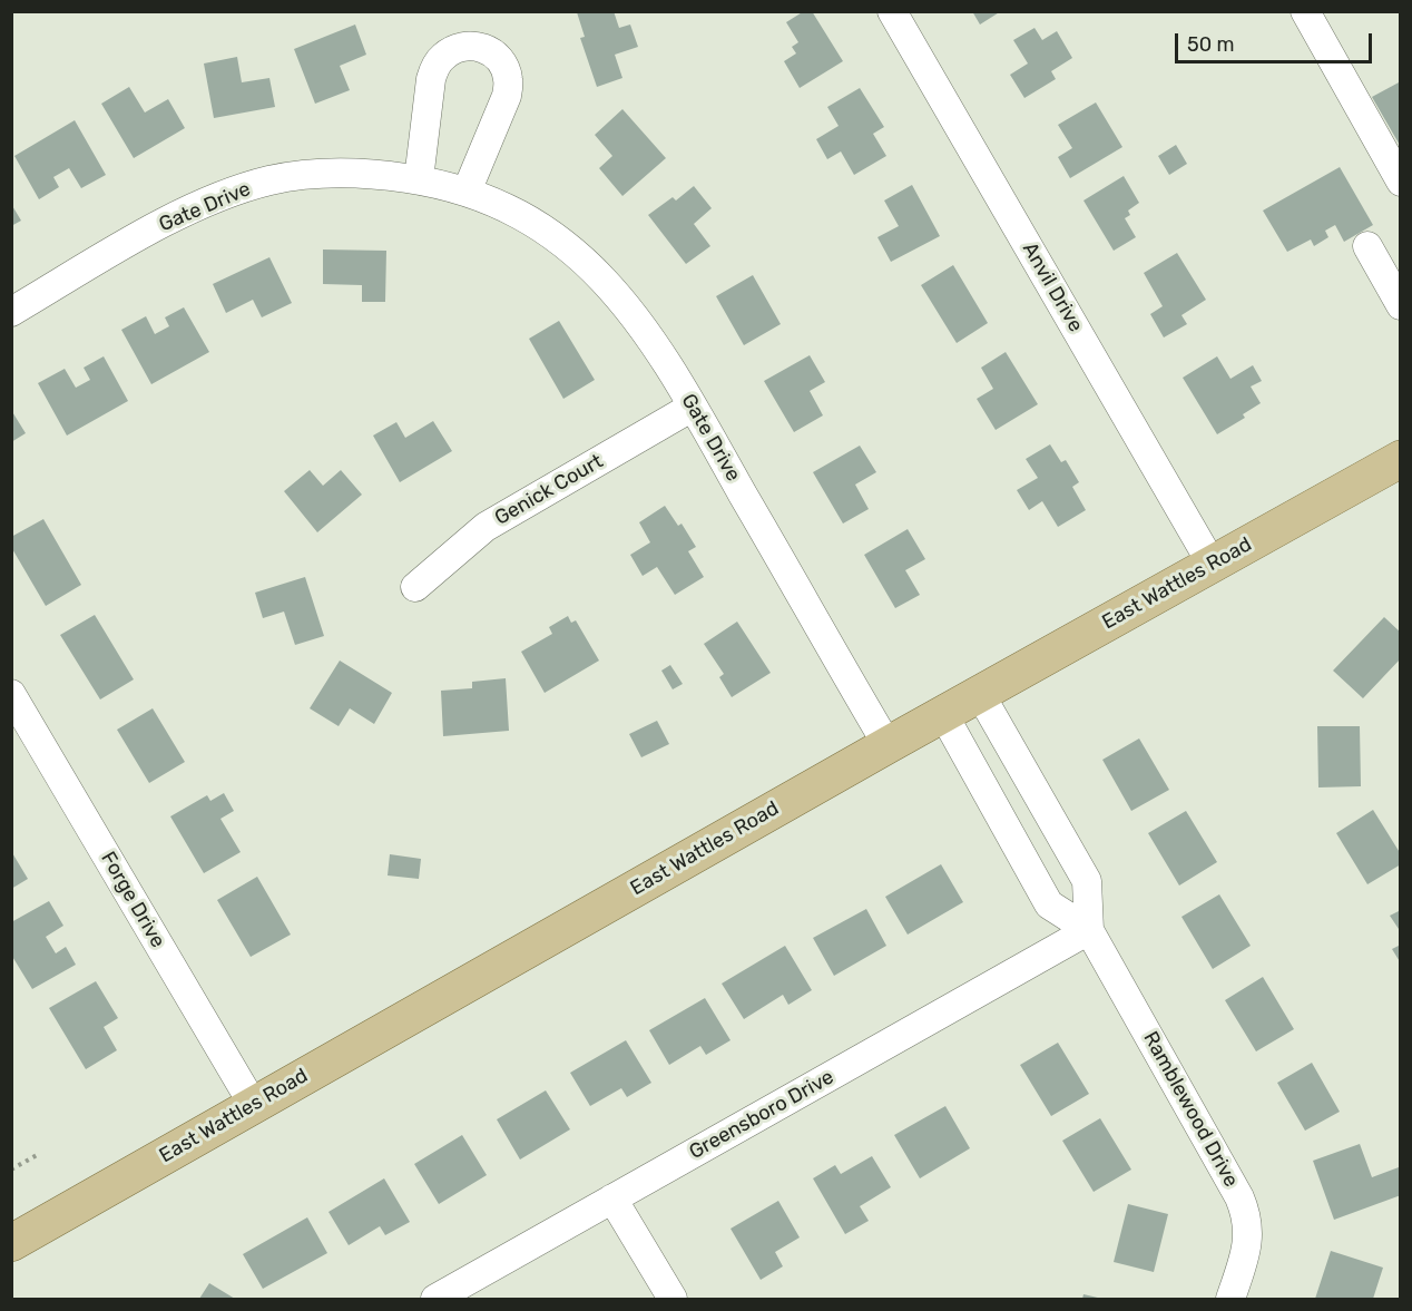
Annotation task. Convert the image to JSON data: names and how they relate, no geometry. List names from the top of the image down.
{
  "streets": {
    "main road": ["East Wattles Road"],
    "street": [
      "Gate Drive",
      "Anvil Drive",
      "Genick Court",
      "Forge Drive",
      "Ramblewood Drive",
      "Greensboro Drive"
    ]
  },
  "crossings": [
    ["Gate Drive", "Genick Court"],
    ["Gate Drive", "East Wattles Road"],
    ["Anvil Drive", "East Wattles Road"],
    ["East Wattles Road", "Forge Drive"],
    ["East Wattles Road", "Ramblewood Drive"],
    ["Ramblewood Drive", "Greensboro Drive"]
  ],
  "scale_bar": "50 m"
}
